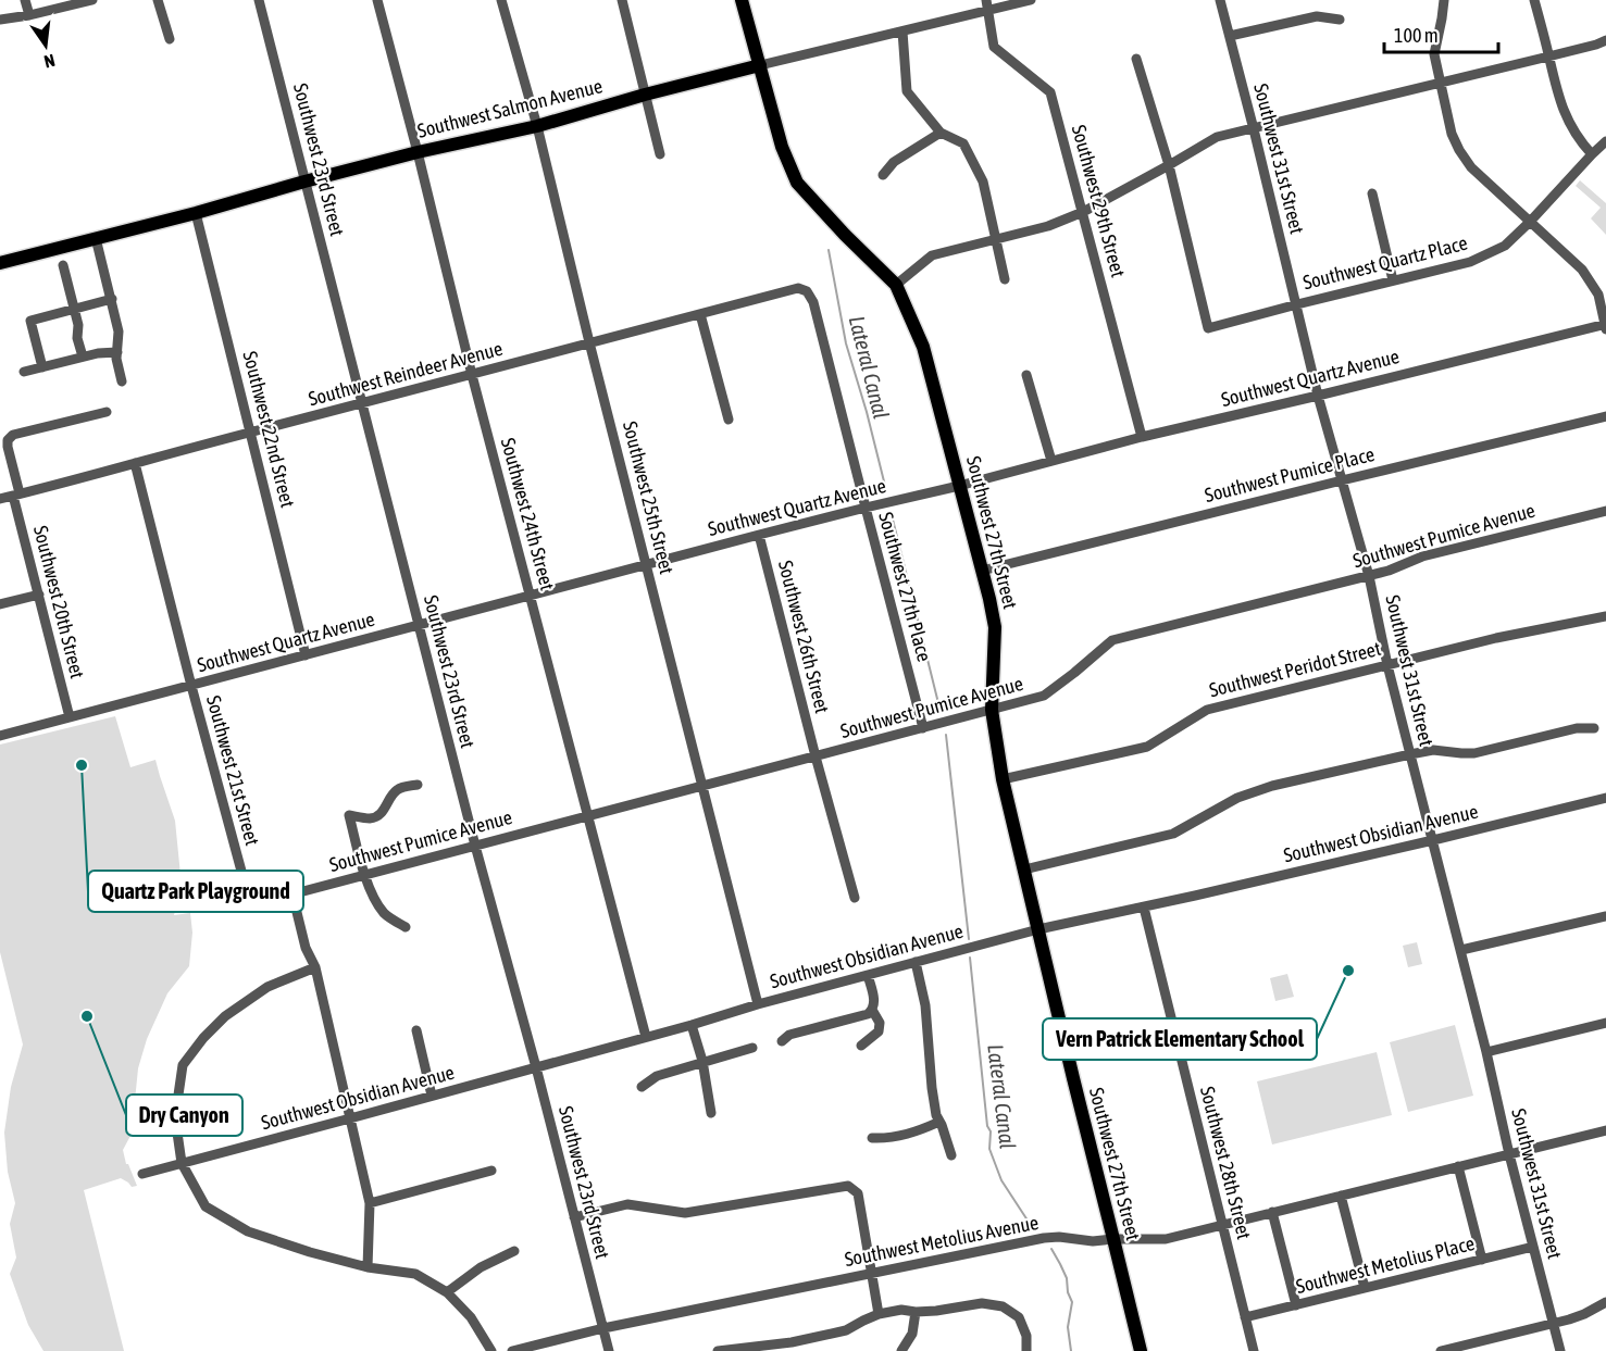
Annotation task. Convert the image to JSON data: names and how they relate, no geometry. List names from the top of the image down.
{
  "streets": {
    "main road": ["Southwest Salmon Avenue", "Southwest 27th Street"],
    "street": [
      "Southwest 31st Street",
      "Southwest 23rd Street",
      "Southwest 29th Street",
      "Southwest Quartz Place",
      "Southwest Reindeer Avenue",
      "Southwest Quartz Avenue",
      "Southwest 22nd Street",
      "Southwest Pumice Place",
      "Southwest 25th Street",
      "Southwest 24th Street",
      "Southwest Pumice Avenue",
      "Southwest 27th Place",
      "Southwest 20th Street",
      "Southwest 26th Street",
      "Southwest Peridot Street",
      "Southwest 21st Street",
      "Southwest Obsidian Avenue",
      "Southwest 28th Street",
      "Southwest Metolius Avenue",
      "Southwest Metolius Place"
    ]
  },
  "crossings": [
    ["Southwest Salmon Avenue", "Southwest 23rd Street"],
    ["Southwest Salmon Avenue", "Southwest 29th Street"],
    ["Southwest Salmon Avenue", "Southwest 22nd Street"],
    ["Southwest Salmon Avenue", "Southwest 25th Street"],
    ["Southwest Salmon Avenue", "Southwest 24th Street"],
    ["Southwest Salmon Avenue", "Southwest 27th Street"],
    ["Southwest 31st Street", "Southwest Quartz Place"],
    ["Southwest 31st Street", "Southwest Quartz Avenue"],
    ["Southwest 31st Street", "Southwest Pumice Place"],
    ["Southwest 31st Street", "Southwest Pumice Avenue"],
    ["Southwest 31st Street", "Southwest Peridot Street"],
    ["Southwest 31st Street", "Southwest Obsidian Avenue"],
    ["Southwest 31st Street", "Southwest Metolius Avenue"],
    ["Southwest 31st Street", "Southwest Metolius Place"],
    ["Southwest 23rd Street", "Southwest Reindeer Avenue"],
    ["Southwest 23rd Street", "Southwest Quartz Avenue"],
    ["Southwest 23rd Street", "Southwest Pumice Avenue"],
    ["Southwest 23rd Street", "Southwest Obsidian Avenue"],
    ["Southwest 23rd Street", "Southwest Metolius Avenue"],
    ["Southwest 29th Street", "Southwest Quartz Avenue"],
    ["Southwest Reindeer Avenue", "Southwest 22nd Street"],
    ["Southwest Reindeer Avenue", "Southwest 25th Street"],
    ["Southwest Reindeer Avenue", "Southwest 24th Street"],
    ["Southwest Reindeer Avenue", "Southwest 27th Place"],
    ["Southwest Reindeer Avenue", "Southwest 20th Street"],
    ["Southwest Reindeer Avenue", "Southwest 21st Street"],
    ["Southwest Quartz Avenue", "Southwest 22nd Street"],
    ["Southwest Quartz Avenue", "Southwest 25th Street"],
    ["Southwest Quartz Avenue", "Southwest 24th Street"],
    ["Southwest Quartz Avenue", "Southwest 27th Street"],
    ["Southwest Quartz Avenue", "Southwest 27th Place"],
    ["Southwest Quartz Avenue", "Southwest 20th Street"],
    ["Southwest Quartz Avenue", "Southwest 26th Street"],
    ["Southwest Quartz Avenue", "Southwest 21st Street"],
    ["Southwest Pumice Place", "Southwest 27th Street"],
    ["Southwest 25th Street", "Southwest Pumice Avenue"],
    ["Southwest 25th Street", "Southwest Obsidian Avenue"],
    ["Southwest 24th Street", "Southwest Pumice Avenue"],
    ["Southwest 24th Street", "Southwest Obsidian Avenue"],
    ["Southwest 27th Street", "Southwest Pumice Avenue"],
    ["Southwest 27th Street", "Southwest Peridot Street"],
    ["Southwest 27th Street", "Southwest Obsidian Avenue"],
    ["Southwest 27th Street", "Southwest Metolius Avenue"],
    ["Southwest Pumice Avenue", "Southwest 27th Place"],
    ["Southwest Pumice Avenue", "Southwest 26th Street"],
    ["Southwest Pumice Avenue", "Southwest 21st Street"],
    ["Southwest Obsidian Avenue", "Southwest 28th Street"],
    ["Southwest 28th Street", "Southwest Metolius Avenue"],
    ["Southwest 28th Street", "Southwest Metolius Place"]
  ],
  "water": ["Lateral Canal"],
  "places": ["Quartz Park Playground", "Vern Patrick Elementary School", "Dry Canyon"],
  "scale_bar": "100 m",
  "north": "bottom"
}
